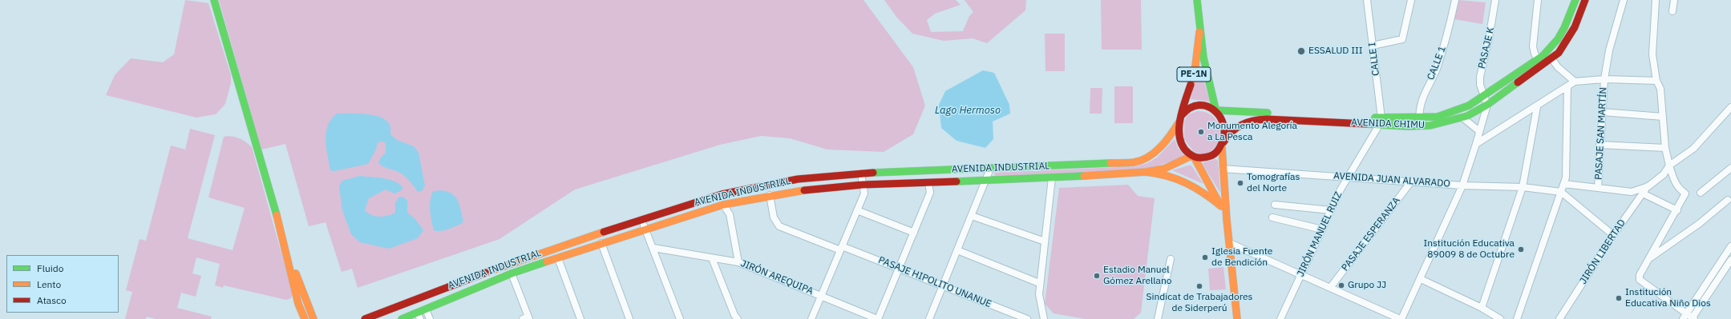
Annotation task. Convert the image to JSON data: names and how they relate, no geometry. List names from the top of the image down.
{
  "streets": {
    "main road": ["PE-1N", "AVENIDA CHIMU", "AVENIDA INDUSTRIAL"],
    "street": [
      "PASAJE K",
      "CALLE I",
      "CALLE 1",
      "PASAJE SAN MARTÍN",
      "AVENIDA JUAN ALVARADO",
      "JIRÓN MANUEL RUIZ",
      "PASAJE ESPERANZA",
      "JIRÓN LIBERTAD",
      "JIRÓN AREQUIPA",
      "PASAJE HIPOLITO UNANUE"
    ]
  },
  "crossings": [
    ["PASAJE K", "AVENIDA CHIMU"],
    ["CALLE I", "AVENIDA CHIMU"],
    ["CALLE I", "JIRÓN MANUEL RUIZ"],
    ["CALLE 1", "AVENIDA CHIMU"],
    ["PE-1N", "AVENIDA CHIMU"],
    ["PE-1N", "AVENIDA INDUSTRIAL"],
    ["PE-1N", "AVENIDA JUAN ALVARADO"],
    ["AVENIDA CHIMU", "AVENIDA INDUSTRIAL"],
    ["AVENIDA CHIMU", "JIRÓN MANUEL RUIZ"],
    ["AVENIDA INDUSTRIAL", "PASAJE HIPOLITO UNANUE"],
    ["AVENIDA JUAN ALVARADO", "JIRÓN MANUEL RUIZ"],
    ["AVENIDA JUAN ALVARADO", "PASAJE ESPERANZA"]
  ],
  "water": ["Lago Hermoso"],
  "places": [
    "ESSALUD III",
    "Monumento Alegoría a La Pesca",
    "Tomografías del Norte",
    "Institución Educativa 89009 8 de Octubre",
    "Iglesia Fuente de Bendicíón",
    "Estadio Manuel Gómez Arellano",
    "Grupo JJ",
    "Sindicat de Trabajadores de Siderperú",
    "Institución Educativa Niño Dios"
  ],
  "legend": ["Fluido", "Lento", "Atasco"]
}
